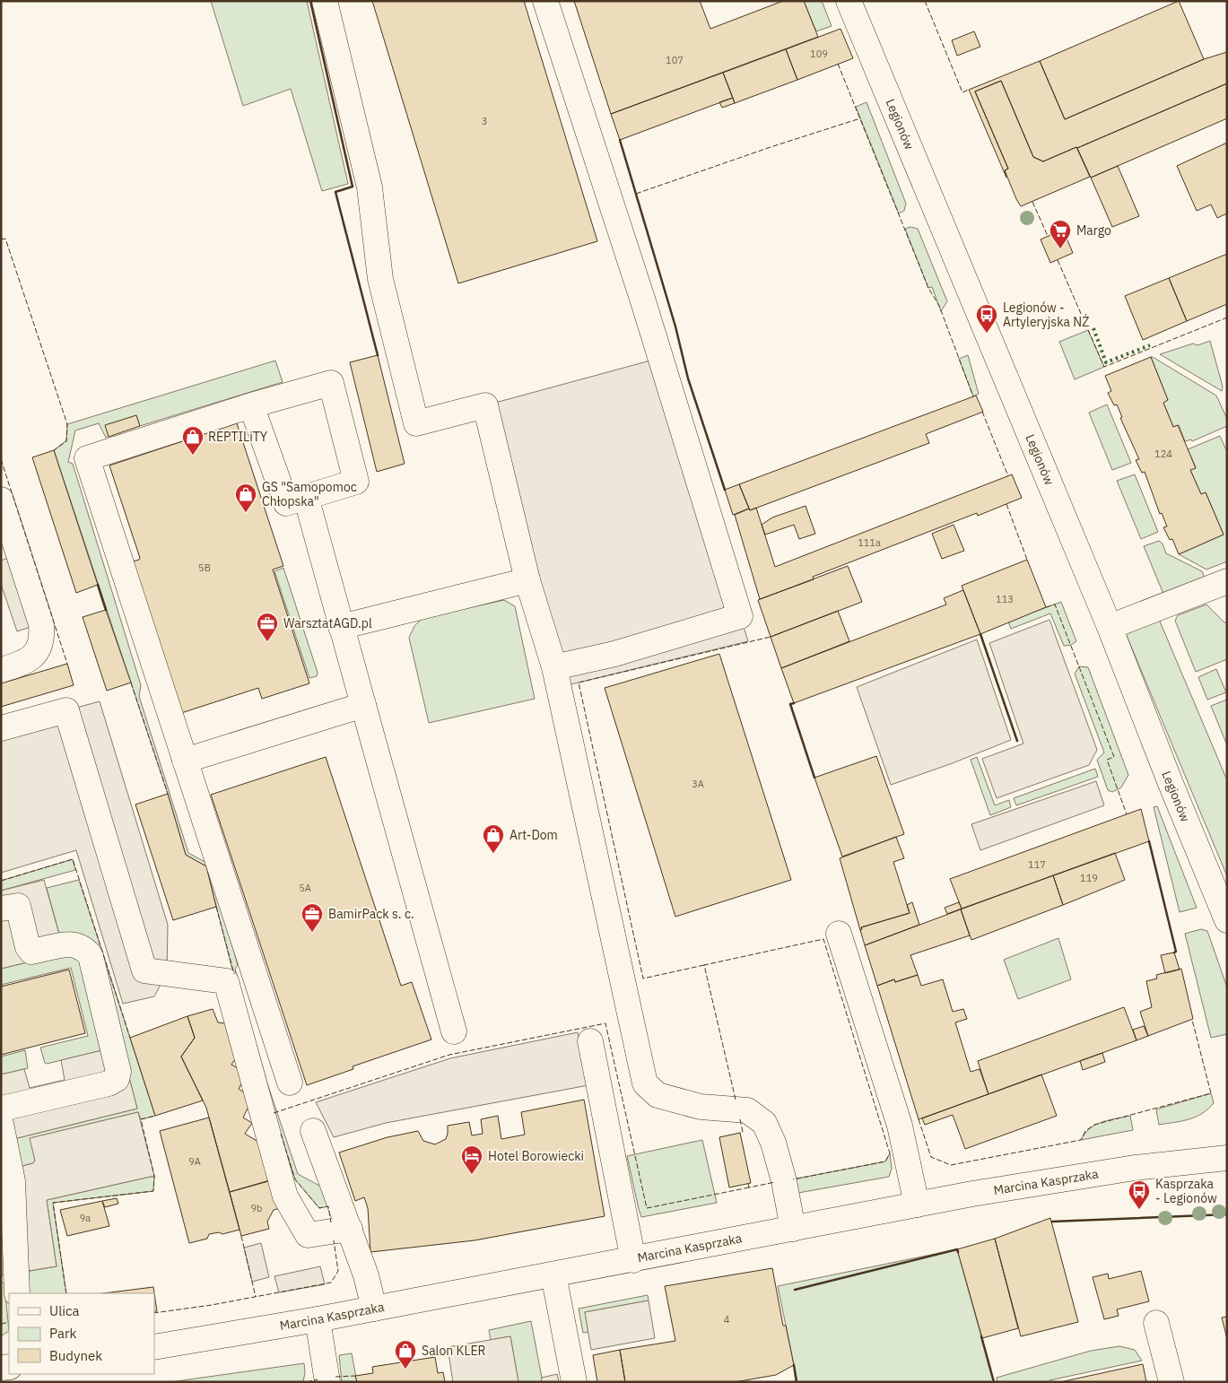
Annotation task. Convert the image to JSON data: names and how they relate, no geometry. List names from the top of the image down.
{
  "streets": {
    "street": ["Legionów", "Marcina Kasprzaka"]
  },
  "places": {
    "supermarket": ["Margo"],
    "bus stop": ["Legionów - Artyleryjska NŻ", "Kasprzaka - Legionów"],
    "shop": [
      "REPTILiTY",
      "GS \"Samopomoc Chłopska\"",
      "Art-Dom",
      "Salon KLER"
    ],
    "office": ["WarsztatAGD.pl", "BamirPack s. c."],
    "hotel": ["Hotel Borowiecki"]
  },
  "house_numbers": [
    "109",
    "107",
    "3",
    "124",
    "111a",
    "5B",
    "113",
    "3A",
    "117",
    "119",
    "5A",
    "9A",
    "9b",
    "9a",
    "4"
  ],
  "legend": ["Ulica", "Park", "Budynek"]
}
